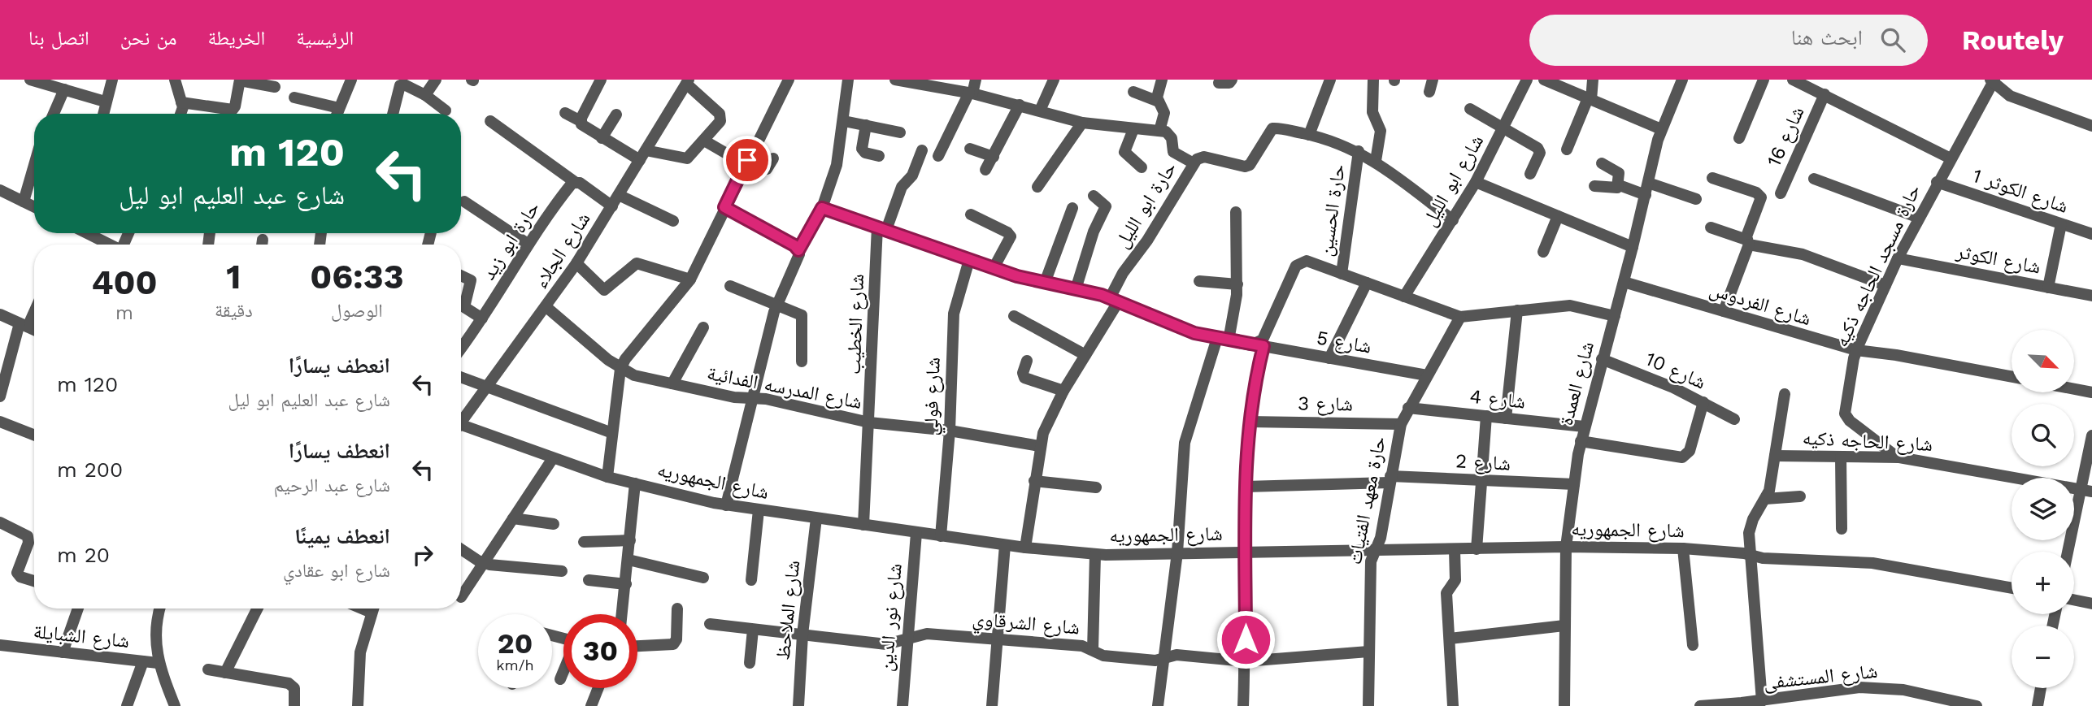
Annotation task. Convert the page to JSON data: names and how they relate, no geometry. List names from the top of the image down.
{
  "streets": {
    "street": [
      "شارع 16",
      "شارع ابو الليل",
      "شارع الكوثر 1",
      "حارة ابو الليل",
      "حارة الحسين",
      "حارة ابو زيد",
      "شارع الجلاء",
      "شارع الكوثر",
      "حارة مسجد الحاجه ذكيه",
      "شارع الفردوس",
      "شارع الخطيب",
      "شارع 5",
      "شارع 10",
      "شارع العمدة",
      "شارع المدرسه الفدائية",
      "شارع فولي",
      "شارع 4",
      "شارع 3",
      "شارع الحاجه ذكيه",
      "شارع 2",
      "شارع الجمهوريه",
      "حارة معهد الفتيات",
      "شارع الملاحظ",
      "شارع نور الدين",
      "شارع الشرقاوي",
      "شارع الشبايلة",
      "شارع المستشفى"
    ]
  },
  "crossings": [
    ["شارع ابو الليل", "حارة ابو الليل"],
    ["شارع الكوثر 1", "حارة مسجد الحاجه ذكيه"],
    ["حارة ابو الليل", "حارة الحسين"],
    ["حارة ابو الليل", "شارع 5"],
    ["حارة ابو الليل", "شارع المدرسه الفدائية"],
    ["حارة ابو الليل", "شارع الجمهوريه"],
    ["شارع الجلاء", "شارع المدرسه الفدائية"],
    ["شارع الكوثر", "حارة مسجد الحاجه ذكيه"],
    ["حارة مسجد الحاجه ذكيه", "شارع الفردوس"],
    ["حارة مسجد الحاجه ذكيه", "شارع الحاجه ذكيه"],
    ["شارع الفردوس", "شارع العمدة"],
    ["شارع الخطيب", "شارع 5"],
    ["شارع الخطيب", "شارع المدرسه الفدائية"],
    ["شارع الخطيب", "شارع الجمهوريه"],
    ["شارع 5", "شارع فولي"],
    ["شارع 5", "حارة معهد الفتيات"],
    ["شارع 10", "شارع العمدة"],
    ["شارع العمدة", "شارع 4"],
    ["شارع العمدة", "شارع 2"],
    ["شارع العمدة", "شارع الجمهوريه"],
    ["شارع المدرسه الفدائية", "شارع فولي"],
    ["شارع فولي", "شارع الجمهوريه"],
    ["شارع 4", "حارة معهد الفتيات"],
    ["شارع 3", "حارة معهد الفتيات"],
    ["شارع 2", "حارة معهد الفتيات"],
    ["شارع الجمهوريه", "حارة معهد الفتيات"],
    ["شارع الجمهوريه", "شارع الملاحظ"],
    ["شارع الجمهوريه", "شارع نور الدين"],
    ["حارة معهد الفتيات", "شارع الشرقاوي"],
    ["شارع الملاحظ", "شارع الشرقاوي"],
    ["شارع نور الدين", "شارع الشرقاوي"]
  ],
  "north": "bottom right",
  "page": {
    "header": "Routely",
    "search": "ابحث هنا",
    "nav": [
      "الرئيسية",
      "الخريطة",
      "من نحن",
      "اتصل بنا"
    ],
    "turn": ["120 m", "شارع عبد العليم ابو ليل"],
    "eta": [
      "06:33",
      "الوصول",
      "1",
      "دقيقة",
      "400",
      "m"
    ],
    "map_buttons": ["+", "−"],
    "list": [
      {
        "name": "انعطف يسارًا",
        "note": "شارع عبد العليم ابو ليل",
        "value": "120 m"
      },
      {
        "name": "انعطف يسارًا",
        "note": "شارع عبد الرحيم",
        "value": "200 m"
      },
      {
        "name": "انعطف يمينًا",
        "note": "شارع ابو عقادي",
        "value": "20 m"
      }
    ],
    "speed": "20 km/h",
    "limit": "30"
  }
}
